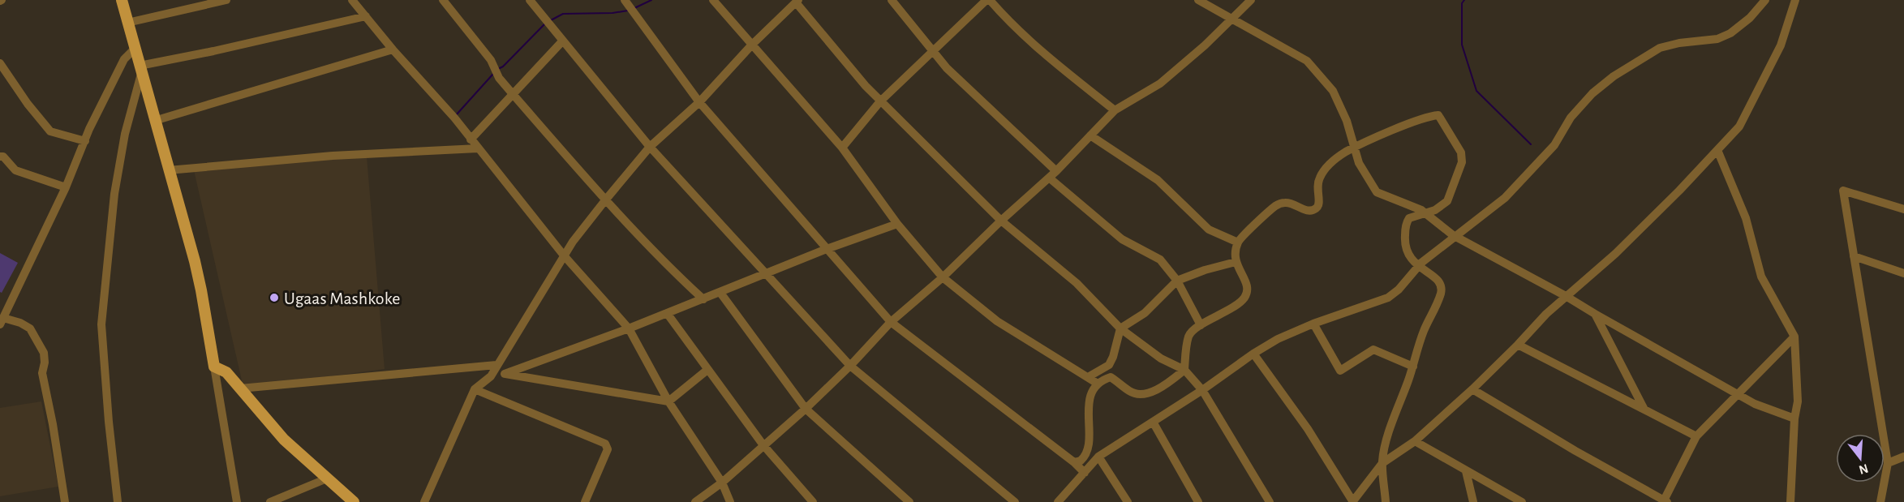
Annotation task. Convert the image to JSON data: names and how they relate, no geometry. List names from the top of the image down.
{
  "places": ["Ugaas Mashkoke"],
  "north": "bottom"
}
